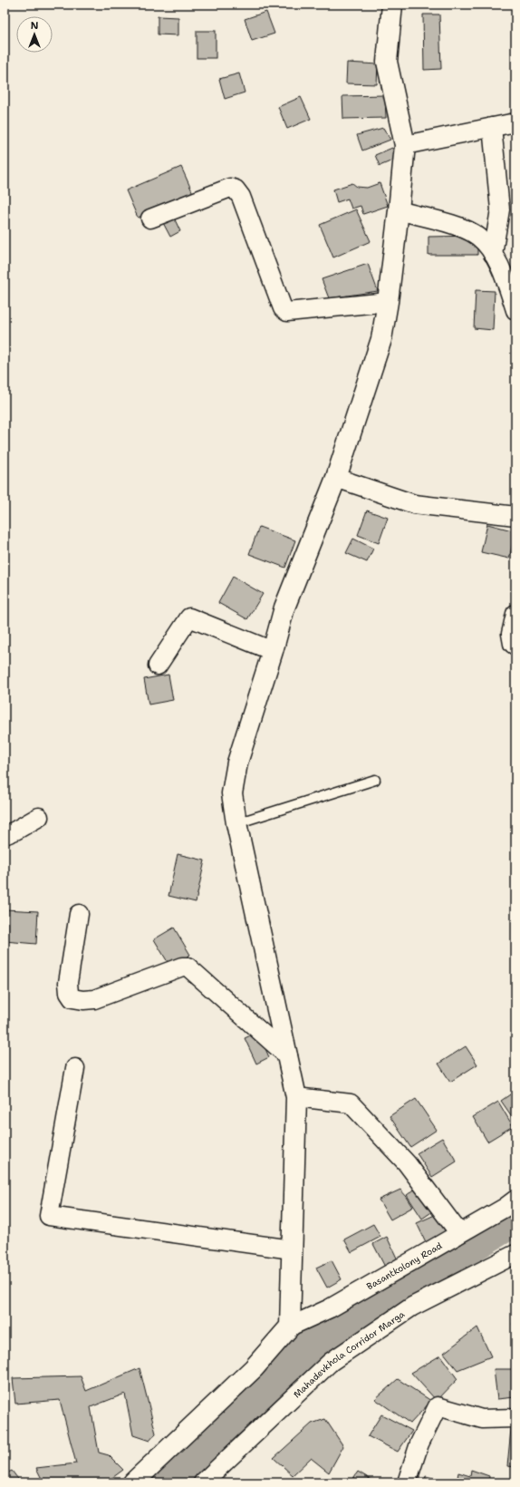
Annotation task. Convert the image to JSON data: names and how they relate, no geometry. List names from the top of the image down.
{
  "streets": {
    "street": ["Basantkolony Road", "Mahadevkhola Corridor Marga"]
  },
  "north": "top"
}
